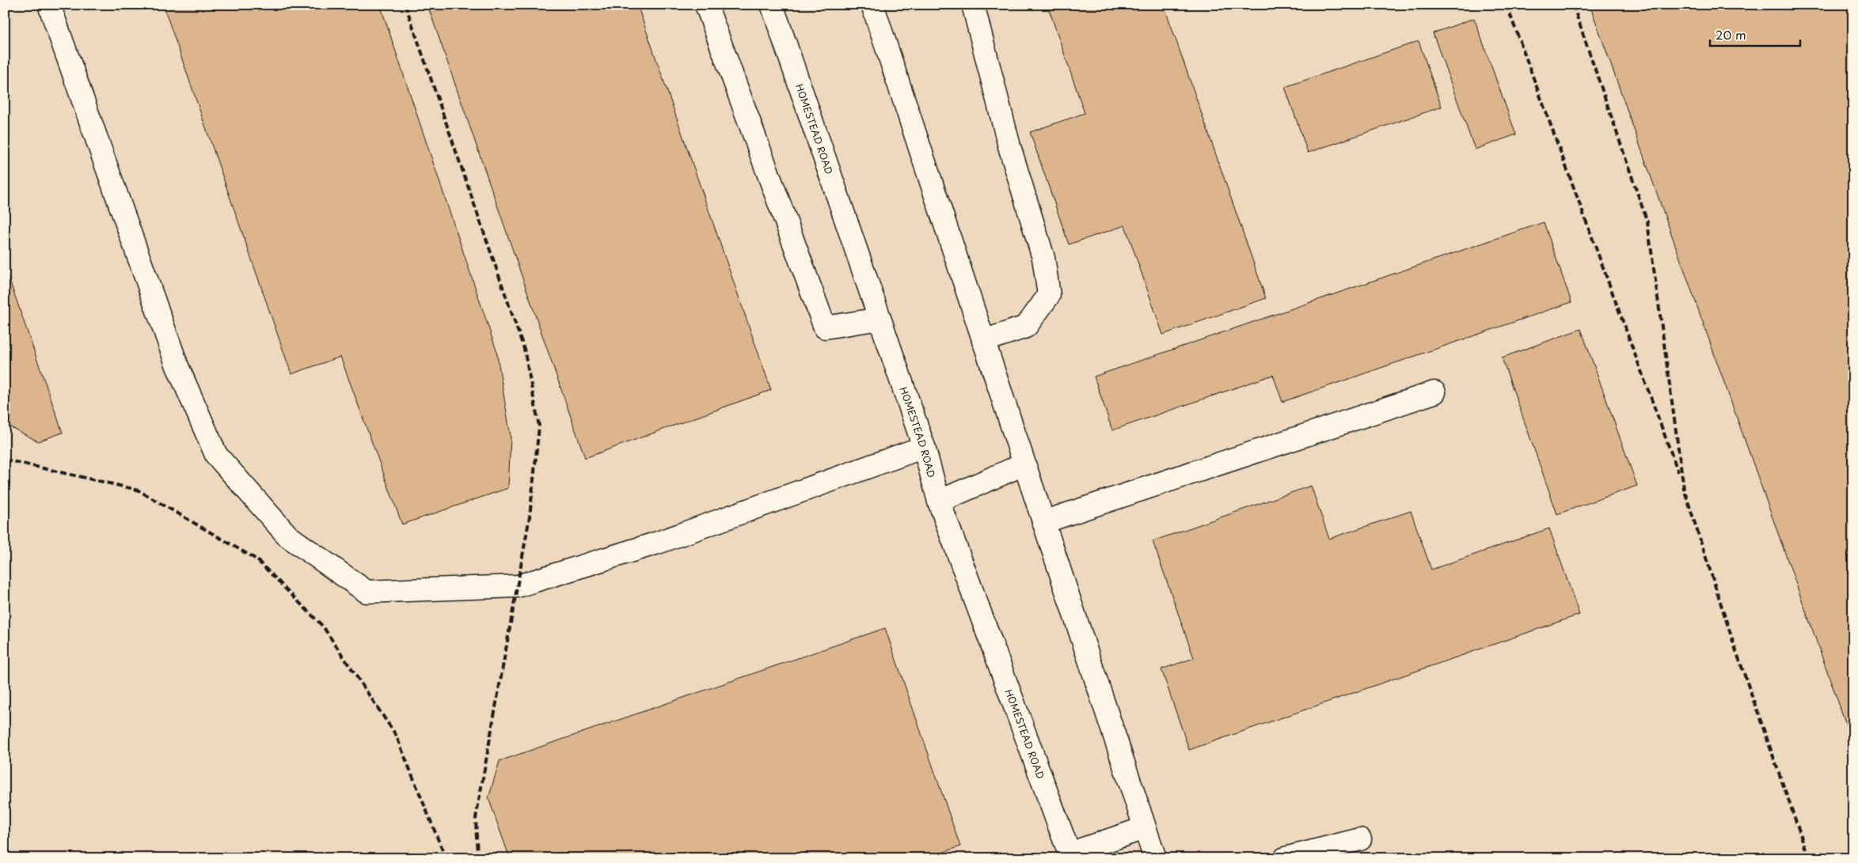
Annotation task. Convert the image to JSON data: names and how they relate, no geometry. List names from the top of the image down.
{
  "streets": {
    "main road": ["HOMESTEAD ROAD"]
  },
  "scale_bar": "20 m"
}
